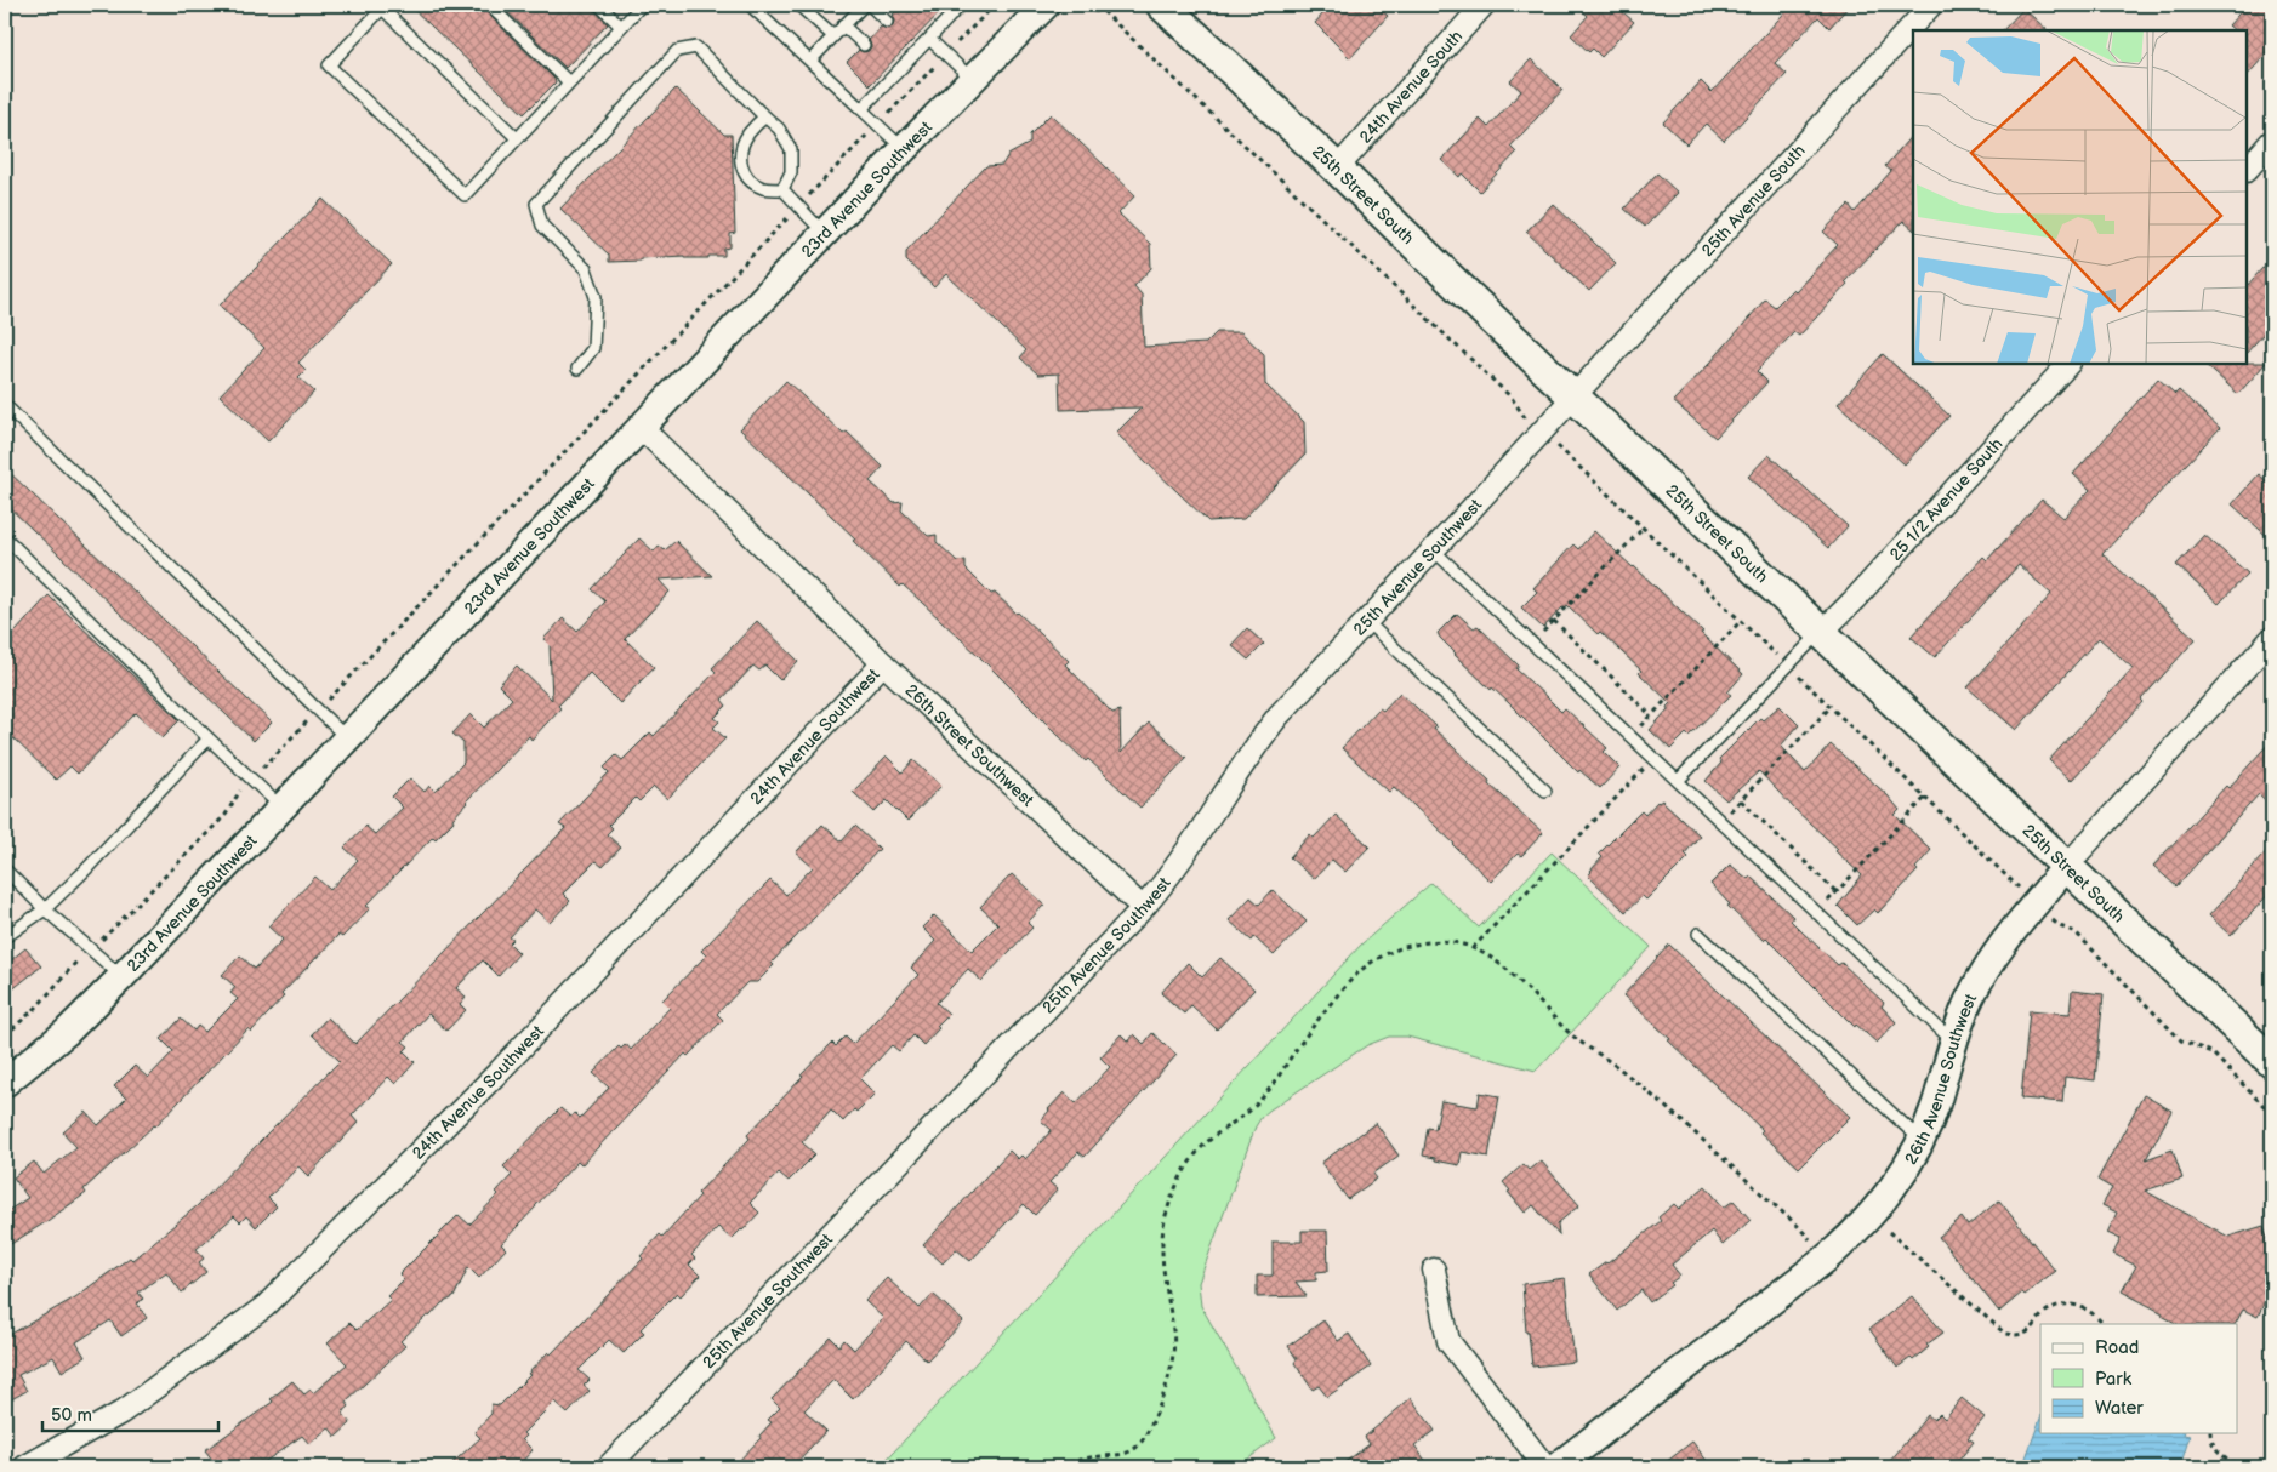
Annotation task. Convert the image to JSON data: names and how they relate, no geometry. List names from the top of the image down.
{
  "streets": {
    "main road": ["25th Street South"],
    "street": [
      "24th Avenue South",
      "23rd Avenue Southwest",
      "25th Avenue South",
      "25 1/2 Avenue South",
      "25th Avenue Southwest",
      "24th Avenue Southwest",
      "26th Street Southwest",
      "26th Avenue Southwest"
    ]
  },
  "crossings": [
    ["24th Avenue South", "25th Street South"],
    ["23rd Avenue Southwest", "26th Street Southwest"],
    ["25th Street South", "25th Avenue South"],
    ["25th Street South", "25 1/2 Avenue South"],
    ["25th Street South", "25th Avenue Southwest"],
    ["25th Street South", "26th Avenue Southwest"],
    ["25th Avenue South", "25th Avenue Southwest"],
    ["25th Avenue Southwest", "26th Street Southwest"],
    ["24th Avenue Southwest", "26th Street Southwest"]
  ],
  "legend": ["Road", "Park", "Water"],
  "scale_bar": "50 m"
}
